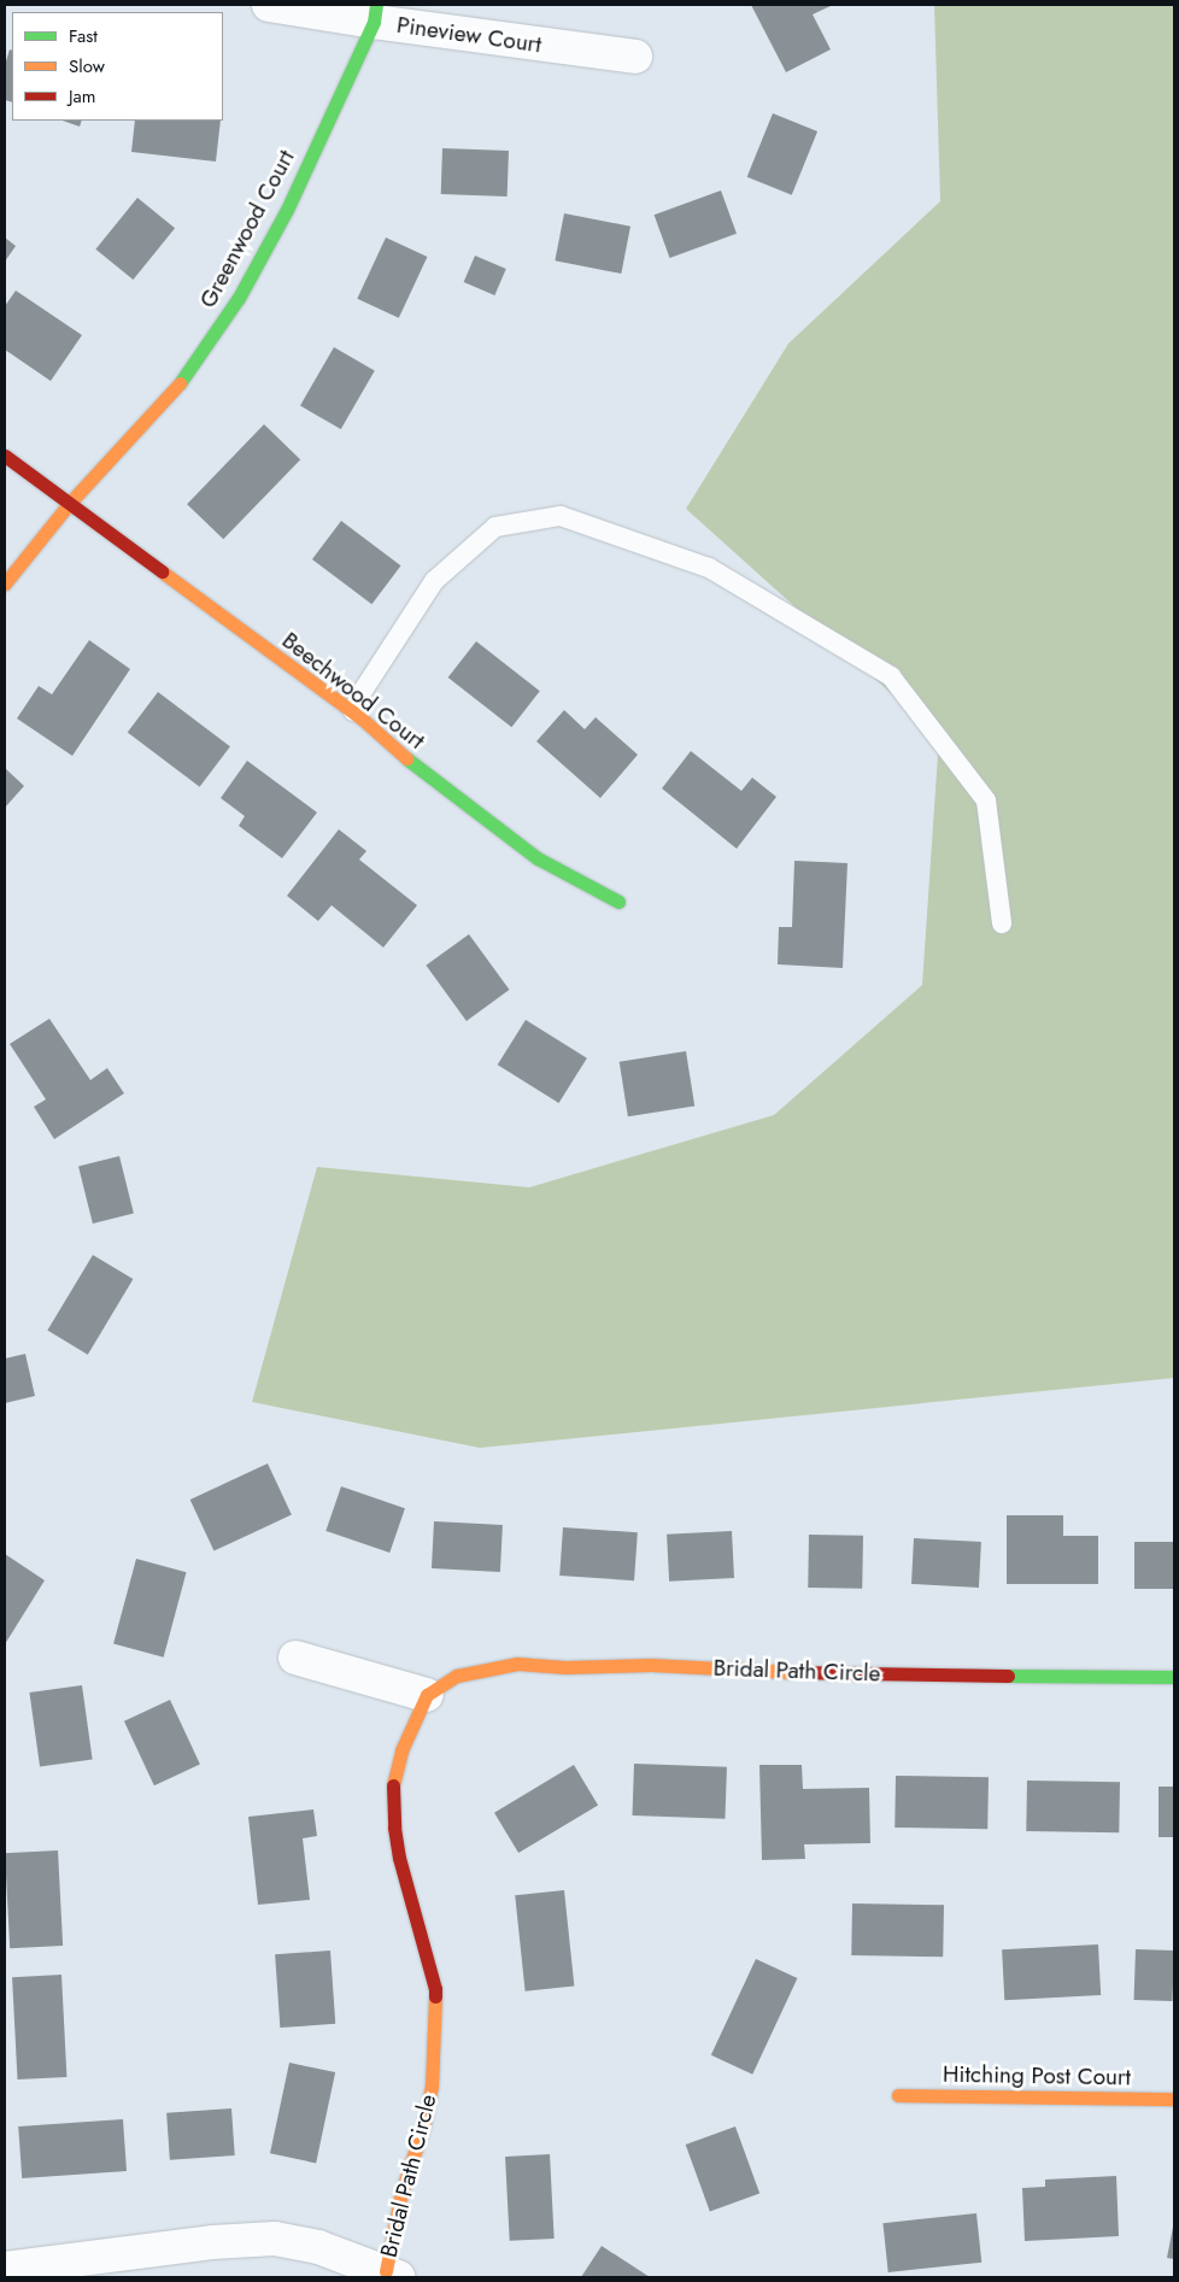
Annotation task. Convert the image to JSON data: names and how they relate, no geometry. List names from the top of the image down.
{
  "streets": {
    "street": [
      "Pineview Court",
      "Greenwood Court",
      "Beechwood Court",
      "Bridal Path Circle",
      "Hitching Post Court"
    ]
  },
  "crossings": [
    ["Pineview Court", "Greenwood Court"],
    ["Greenwood Court", "Beechwood Court"]
  ],
  "legend": ["Fast", "Slow", "Jam"]
}
